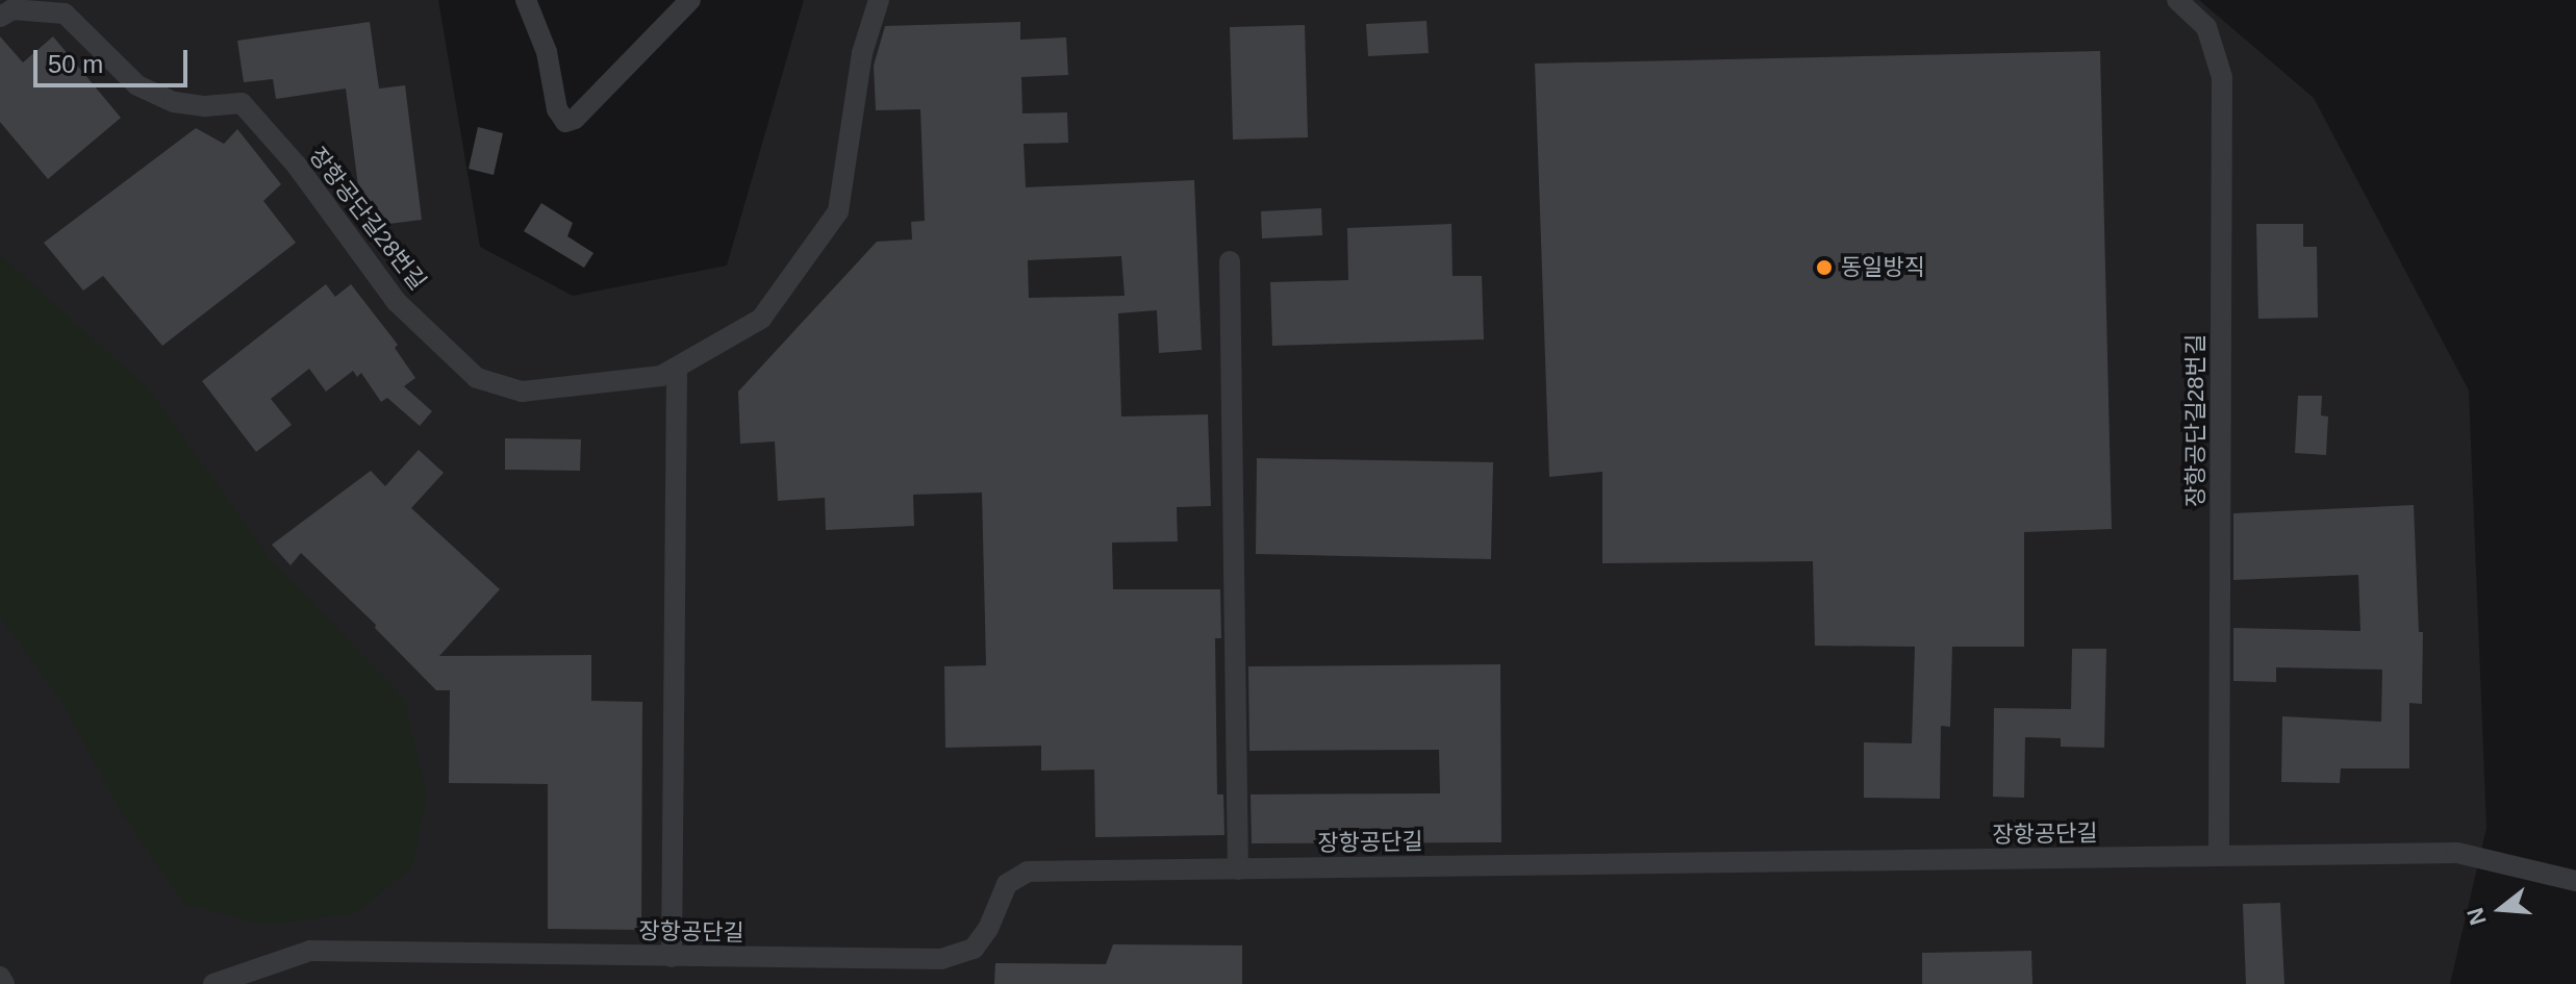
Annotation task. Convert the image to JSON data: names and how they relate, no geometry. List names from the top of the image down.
{
  "streets": {
    "street": ["장항공단길28번길", "장항공단길"]
  },
  "crossings": [
    ["장항공단길28번길", "장항공단길"]
  ],
  "places": ["동일방직"],
  "scale_bar": "50 m",
  "north": "left"
}
